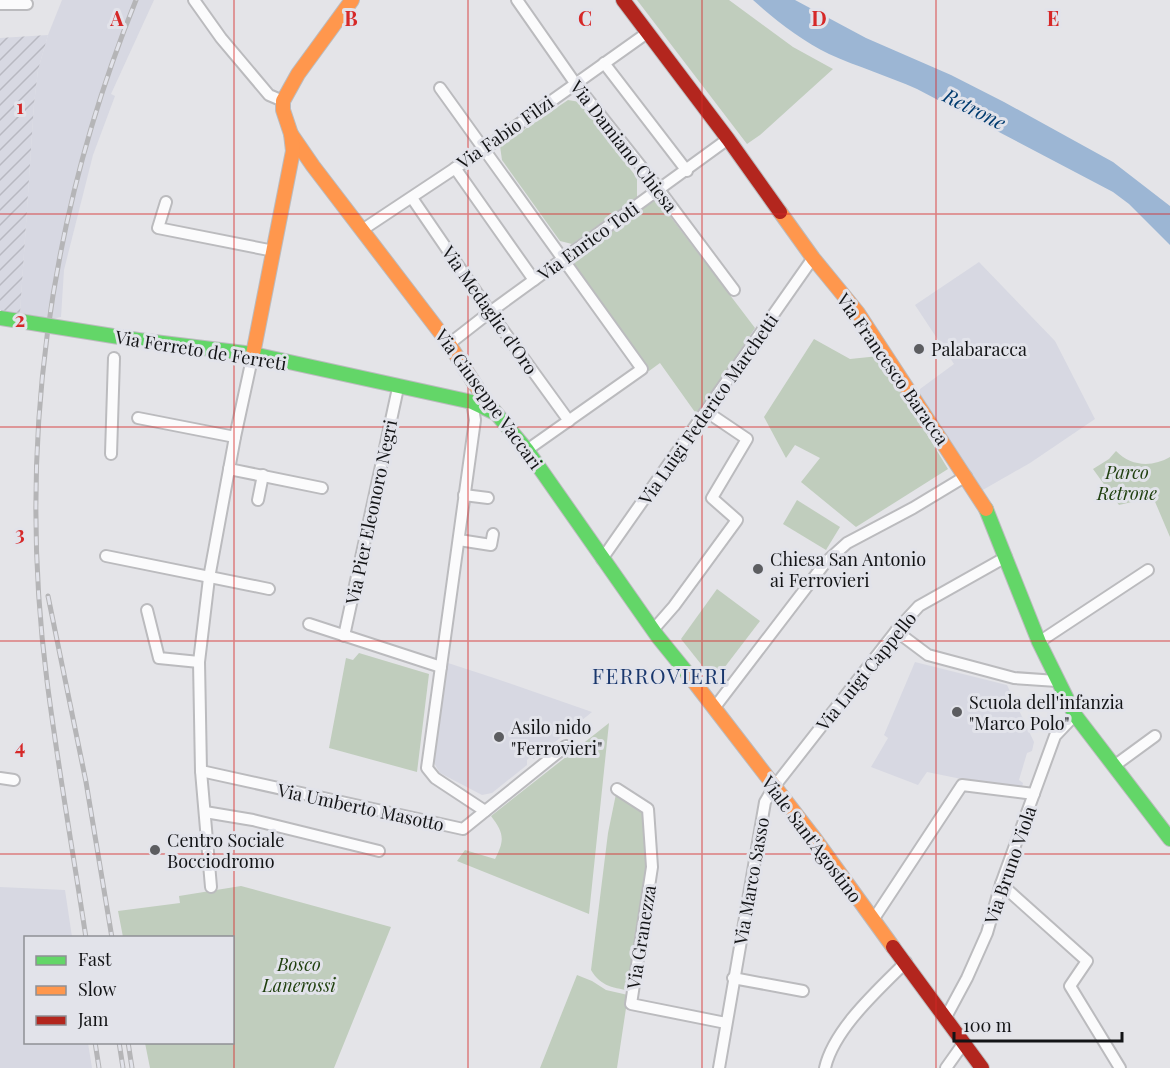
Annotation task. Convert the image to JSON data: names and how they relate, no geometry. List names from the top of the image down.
{
  "streets": {
    "main road": [
      "Via Ferreto de Ferreti",
      "Via Francesco Baracca",
      "Via Giuseppe Vaccari",
      "Viale Sant'Agostino"
    ],
    "street": [
      "Via Fabio Filzi",
      "Via Damiano Chiesa",
      "Via Enrico Toti",
      "Via Medaglie d'Oro",
      "Via Luigi Federico Marchetti",
      "Via Pier Eleonoro Negri",
      "Via Luigi Cappello",
      "Via Umberto Masotto",
      "Via Bruno Viola",
      "Via Marco Sasso",
      "Via Granezza"
    ]
  },
  "crossings": [
    ["Via Fabio Filzi", "Via Damiano Chiesa"],
    ["Via Fabio Filzi", "Via Medaglie d'Oro"],
    ["Via Fabio Filzi", "Via Francesco Baracca"],
    ["Via Fabio Filzi", "Via Giuseppe Vaccari"],
    ["Via Damiano Chiesa", "Via Enrico Toti"],
    ["Via Enrico Toti", "Via Medaglie d'Oro"],
    ["Via Enrico Toti", "Via Francesco Baracca"],
    ["Via Enrico Toti", "Via Giuseppe Vaccari"],
    ["Via Ferreto de Ferreti", "Via Giuseppe Vaccari"],
    ["Via Ferreto de Ferreti", "Via Pier Eleonoro Negri"],
    ["Via Francesco Baracca", "Via Luigi Federico Marchetti"],
    ["Via Francesco Baracca", "Via Luigi Cappello"],
    ["Via Francesco Baracca", "Via Bruno Viola"],
    ["Via Giuseppe Vaccari", "Via Luigi Federico Marchetti"],
    ["Via Giuseppe Vaccari", "Viale Sant'Agostino"],
    ["Via Luigi Cappello", "Viale Sant'Agostino"],
    ["Via Luigi Cappello", "Via Marco Sasso"],
    ["Viale Sant'Agostino", "Via Bruno Viola"],
    ["Viale Sant'Agostino", "Via Marco Sasso"],
    ["Via Marco Sasso", "Via Granezza"]
  ],
  "districts": ["FERROVIERI"],
  "water": ["Retrone"],
  "parks": ["Parco Retrone", "Bosco Lanerossi"],
  "places": [
    "Palabaracca",
    "Chiesa San Antonio ai Ferrovieri",
    "Scuola dell'infanzia \"Marco Polo\"",
    "Asilo nido \"Ferrovieri\"",
    "Centro Sociale Bocciodromo"
  ],
  "legend": ["Fast", "Slow", "Jam"],
  "scale_bar": "100 m",
  "grid": {
    "columns": [
      "A",
      "B",
      "C",
      "D",
      "E"
    ],
    "rows": [
      "1",
      "2",
      "3",
      "4"
    ]
  }
}
